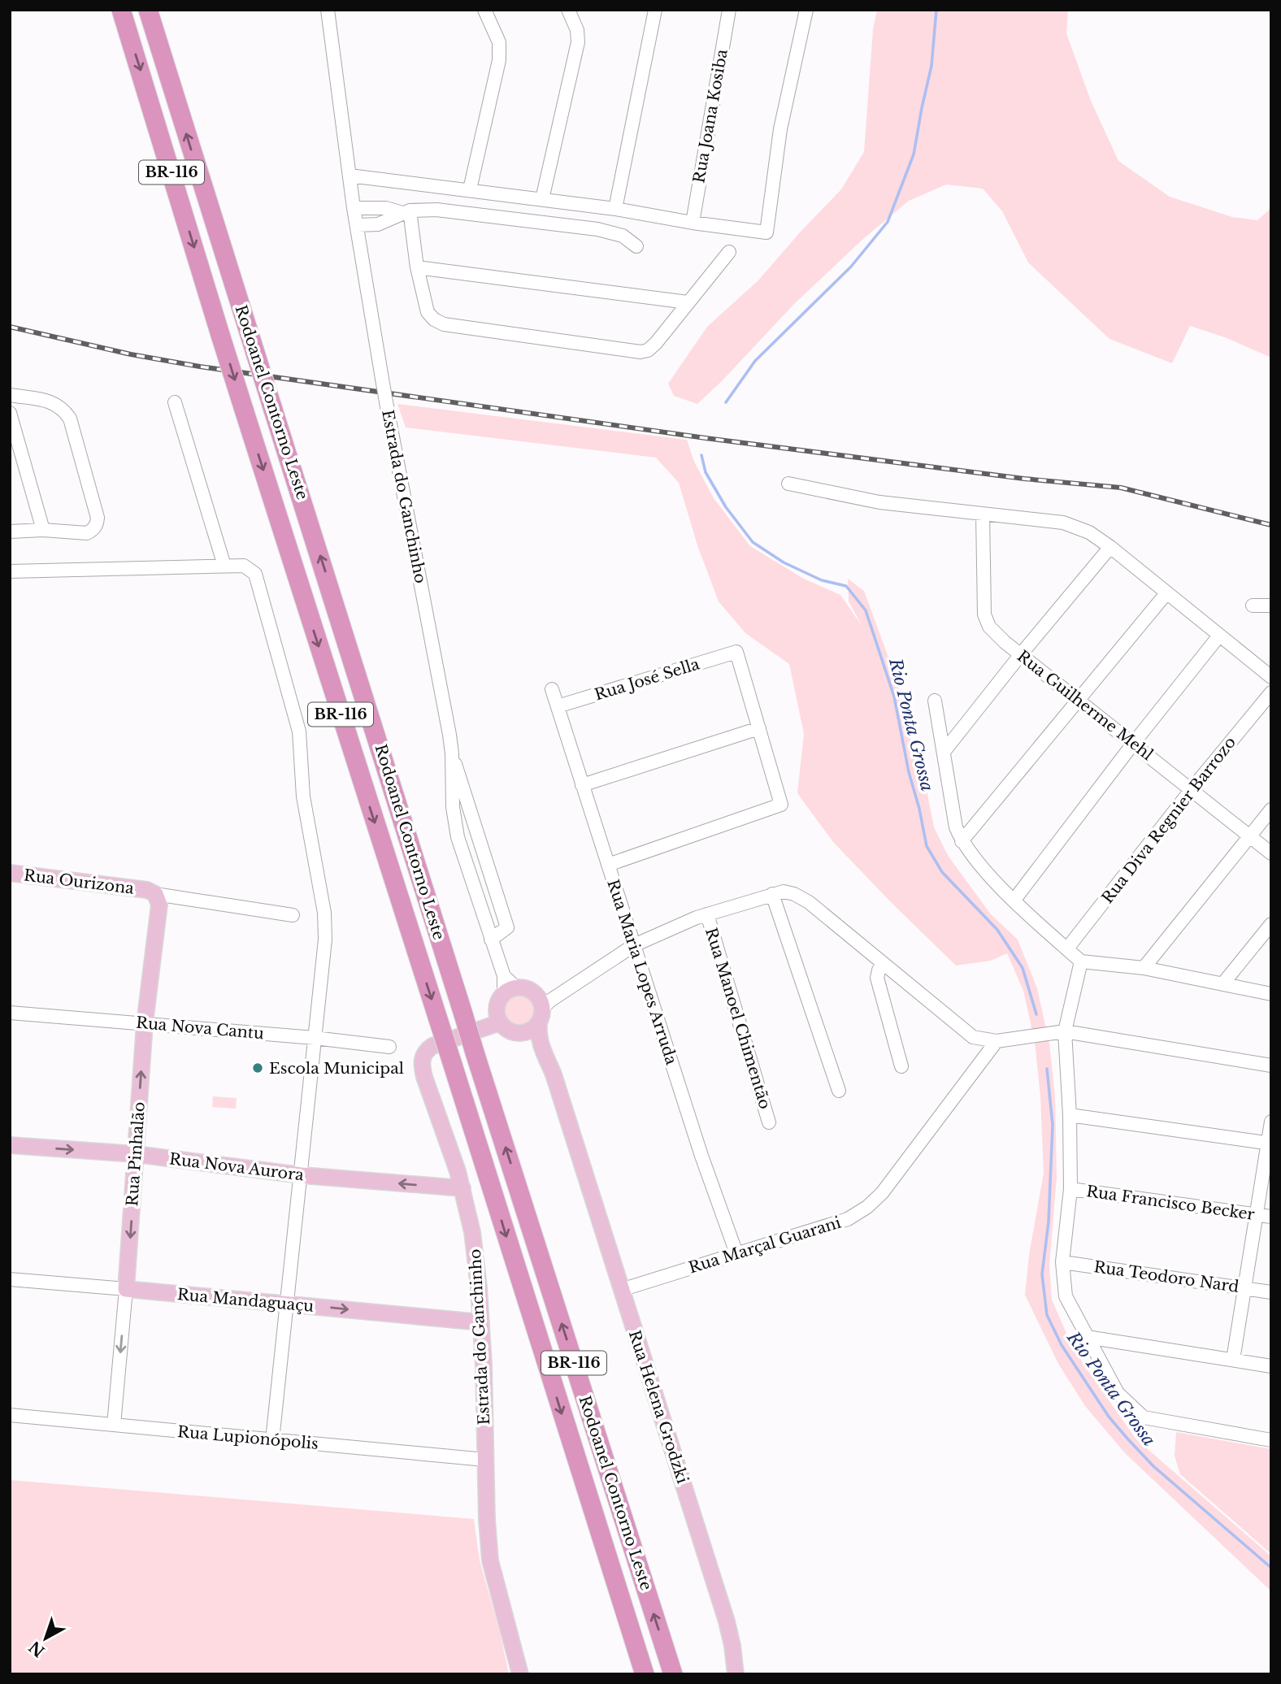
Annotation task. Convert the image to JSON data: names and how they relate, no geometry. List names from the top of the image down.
{
  "streets": {
    "highway": ["BR-116", "Rodoanel Contorno Leste"],
    "main road": [
      "Estrada do Ganchinho",
      "Rua Ourizona",
      "Rua Pinhalão",
      "Rua Nova Aurora",
      "Rua Mandaguaçu",
      "Rua Helena Grodzki"
    ],
    "street": [
      "Rua Joana Kosiba",
      "Rua José Sella",
      "Rua Guilherme Mehl",
      "Rua Diva Regnier Barrozo",
      "Rua Maria Lopes Arruda",
      "Rua Manoel Chimentão",
      "Rua Nova Cantu",
      "Rua Francisco Becker",
      "Rua Marçal Guarani",
      "Rua Teodoro Nard",
      "Rua Lupionópolis"
    ]
  },
  "crossings": [
    ["Estrada do Ganchinho", "Rua Nova Aurora"],
    ["Estrada do Ganchinho", "Rua Mandaguaçu"],
    ["Estrada do Ganchinho", "Rua Helena Grodzki"],
    ["Estrada do Ganchinho", "Rua Lupionópolis"],
    ["Rua José Sella", "Rua Maria Lopes Arruda"],
    ["Rua Guilherme Mehl", "Rua Diva Regnier Barrozo"],
    ["Rua Ourizona", "Rua Pinhalão"],
    ["Rua Maria Lopes Arruda", "Rua Marçal Guarani"],
    ["Rua Nova Cantu", "Rua Pinhalão"],
    ["Rua Pinhalão", "Rua Nova Aurora"],
    ["Rua Pinhalão", "Rua Mandaguaçu"],
    ["Rua Pinhalão", "Rua Lupionópolis"],
    ["Rua Marçal Guarani", "Rua Helena Grodzki"]
  ],
  "one_way": ["Rua Mandaguaçu"],
  "water": ["Rio Ponta Grossa"],
  "places": ["Escola Municipal"],
  "north": "bottom left"
}
